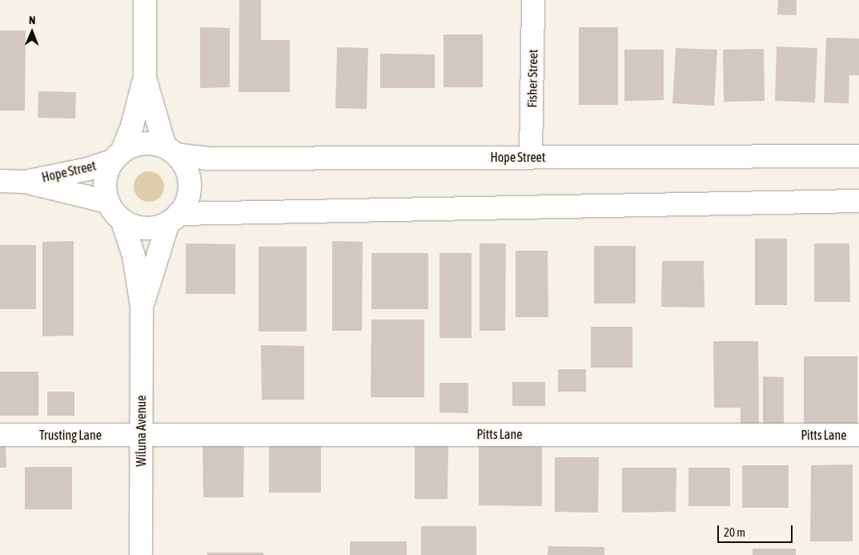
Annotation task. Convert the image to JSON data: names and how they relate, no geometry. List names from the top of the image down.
{
  "streets": {
    "street": [
      "Fisher Street",
      "Hope Street",
      "Wiluna Avenue",
      "Pitts Lane",
      "Trusting Lane"
    ]
  },
  "crossings": [
    ["Fisher Street", "Hope Street"],
    ["Hope Street", "Wiluna Avenue"],
    ["Wiluna Avenue", "Pitts Lane"],
    ["Wiluna Avenue", "Trusting Lane"],
    ["Pitts Lane", "Trusting Lane"]
  ],
  "scale_bar": "20 m",
  "north": "top"
}
